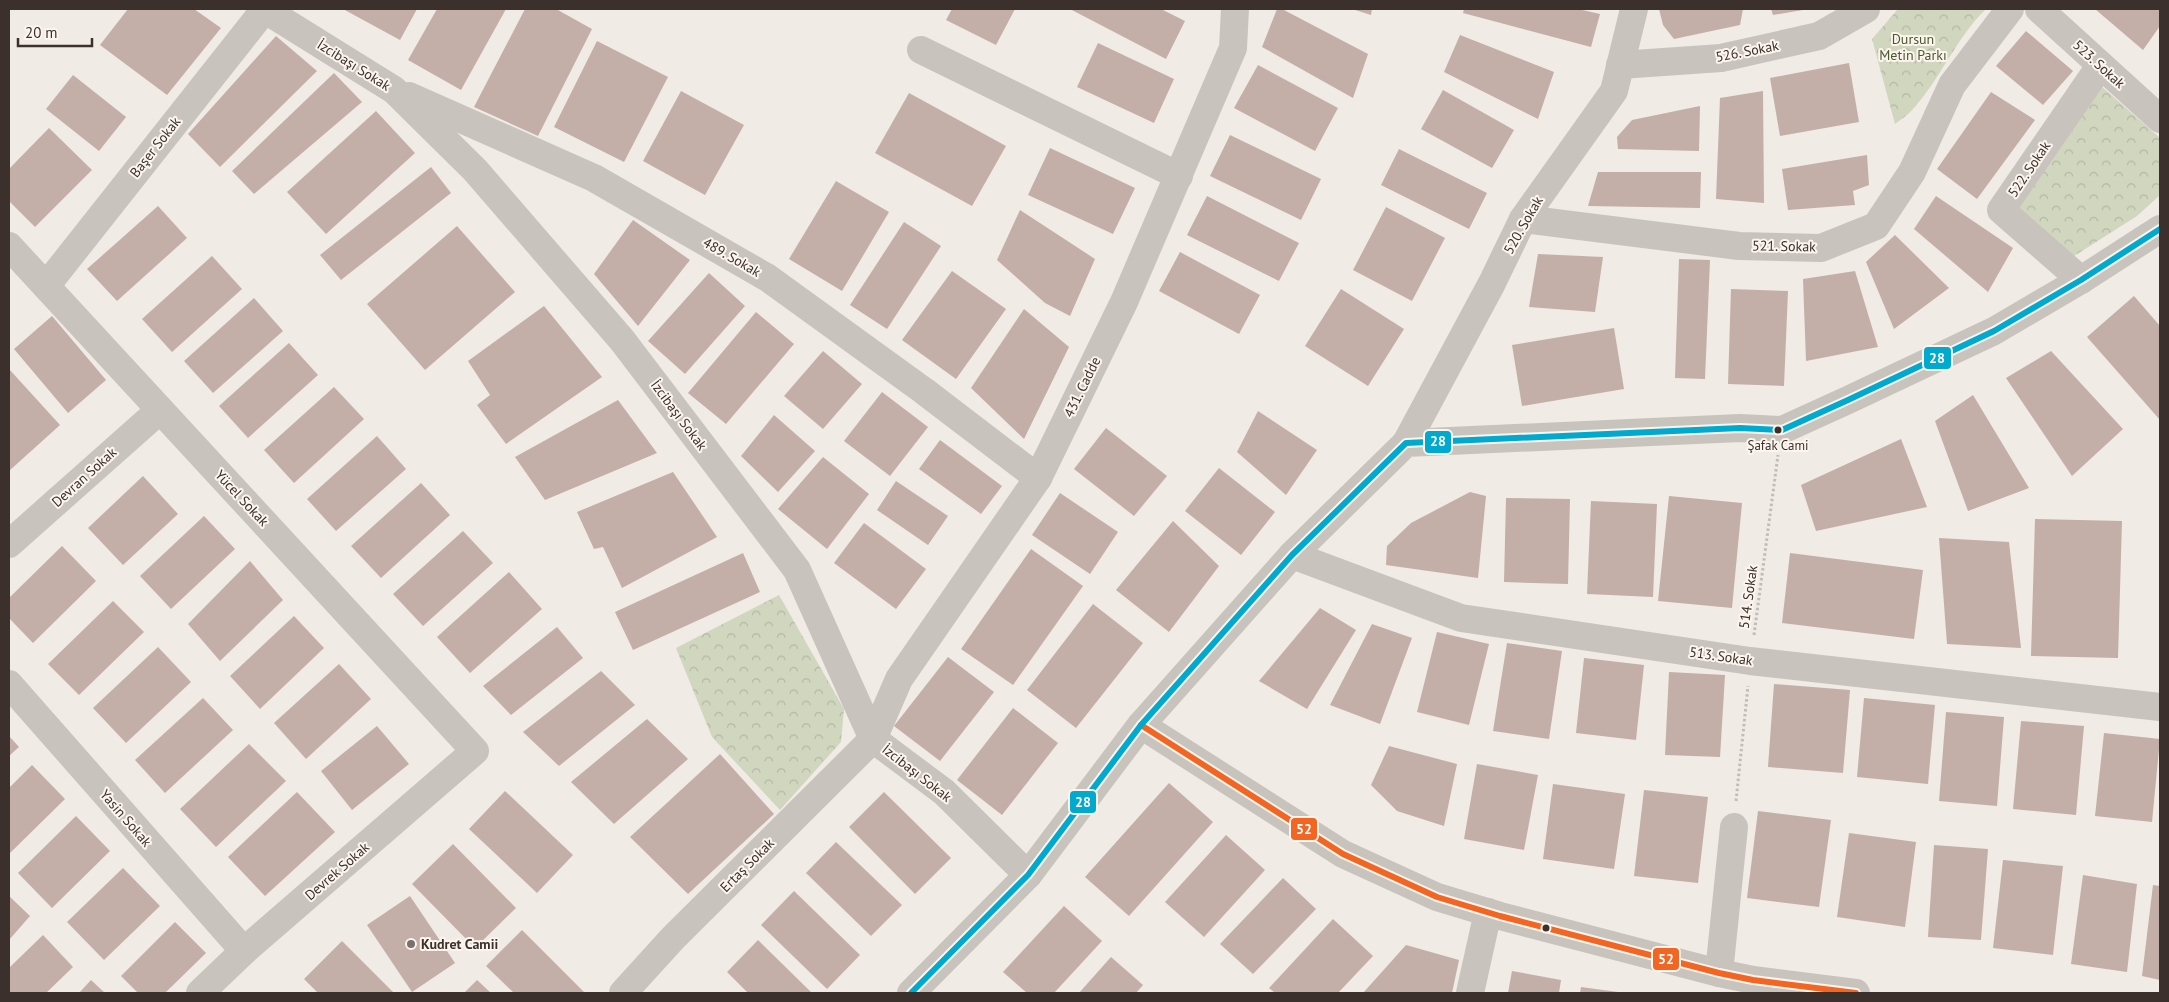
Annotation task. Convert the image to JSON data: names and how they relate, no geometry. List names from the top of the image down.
{
  "streets": {
    "street": [
      "526. Sokak",
      "523. Sokak",
      "İzcibaşı Sokak",
      "Başer Sokak",
      "522. Sokak",
      "520. Sokak",
      "521. Sokak",
      "489. Sokak",
      "431. Cadde",
      "Devran Sokak",
      "Yücel Sokak",
      "513. Sokak",
      "Yasin Sokak",
      "Ertaş Sokak",
      "Devrek Sokak"
    ],
    "path": ["514. Sokak"]
  },
  "crossings": [
    ["526. Sokak", "520. Sokak"],
    ["523. Sokak", "522. Sokak"],
    ["İzcibaşı Sokak", "Başer Sokak"],
    ["İzcibaşı Sokak", "520. Sokak"],
    ["İzcibaşı Sokak", "489. Sokak"],
    ["İzcibaşı Sokak", "431. Cadde"],
    ["İzcibaşı Sokak", "Ertaş Sokak"],
    ["Başer Sokak", "Yücel Sokak"],
    ["520. Sokak", "521. Sokak"],
    ["520. Sokak", "513. Sokak"],
    ["489. Sokak", "431. Cadde"],
    ["431. Cadde", "Ertaş Sokak"],
    ["Devran Sokak", "Yücel Sokak"],
    ["Yücel Sokak", "Devrek Sokak"],
    ["514. Sokak", "513. Sokak"],
    ["Yasin Sokak", "Devrek Sokak"]
  ],
  "parks": ["Dursun Metin Parkı"],
  "places": ["Şafak Cami", "Kudret Camii"],
  "lines": ["transit line 28", "transit line 52"],
  "scale_bar": "20 m"
}
